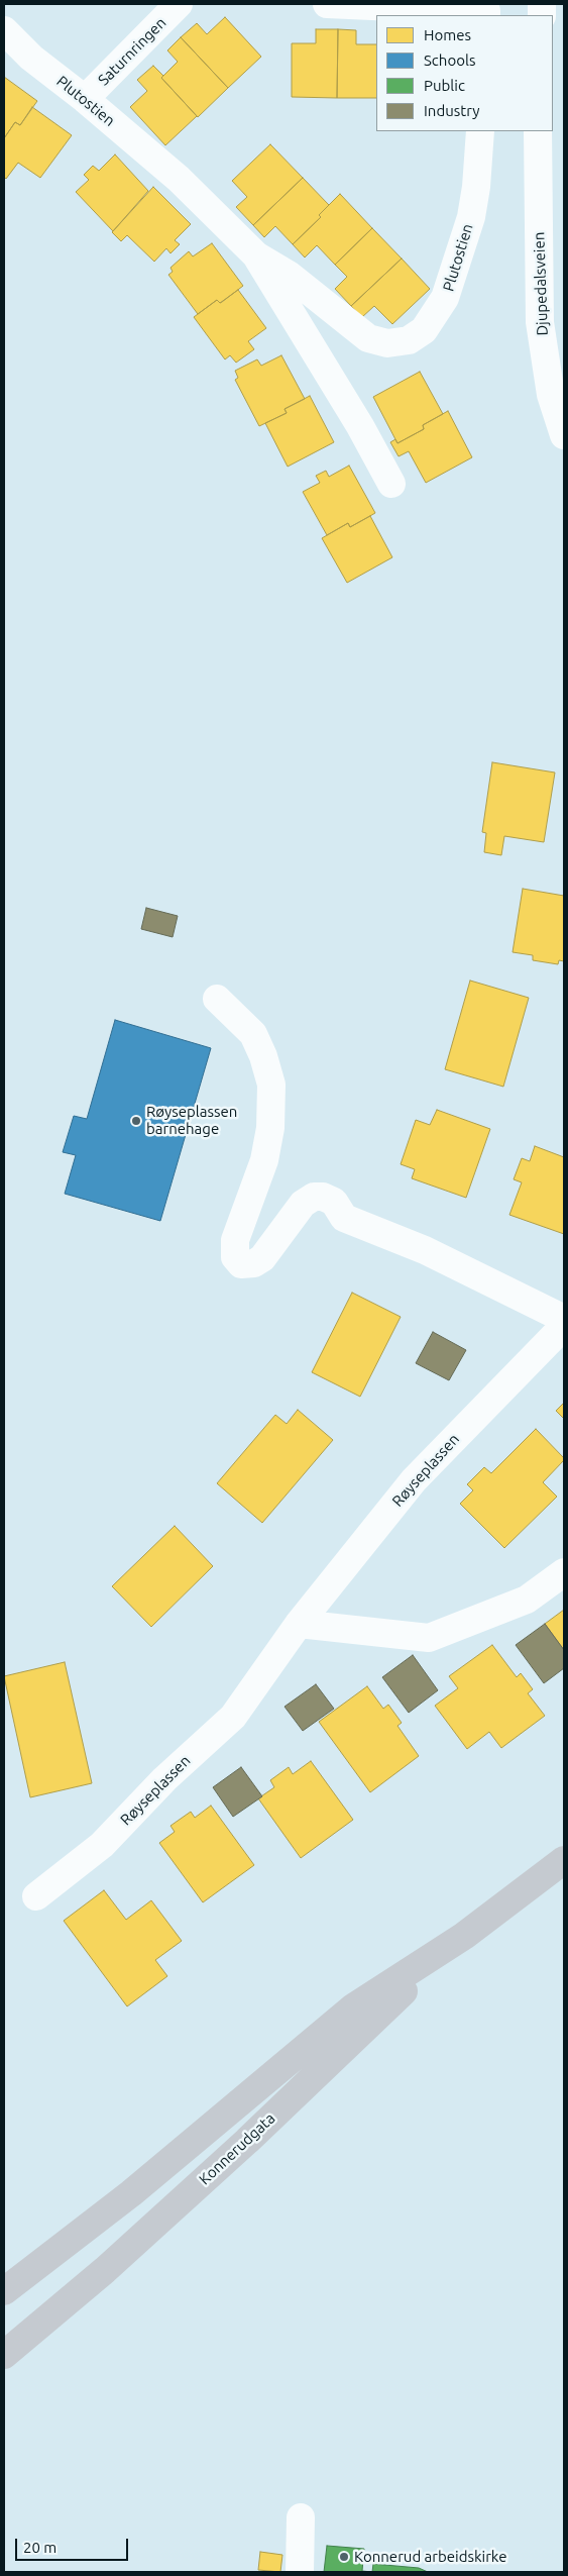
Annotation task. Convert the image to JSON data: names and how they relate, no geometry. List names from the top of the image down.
{
  "streets": {
    "main road": ["Konnerudgata"],
    "street": [
      "Saturnringen",
      "Plutostien",
      "Djupedalsveien",
      "Røyseplassen"
    ]
  },
  "crossings": [
    ["Saturnringen", "Plutostien"]
  ],
  "places": ["Røyseplassen barnehage", "Konnerud arbeidskirke"],
  "legend": [
    "Homes",
    "Schools",
    "Public",
    "Industry"
  ],
  "scale_bar": "20 m"
}
